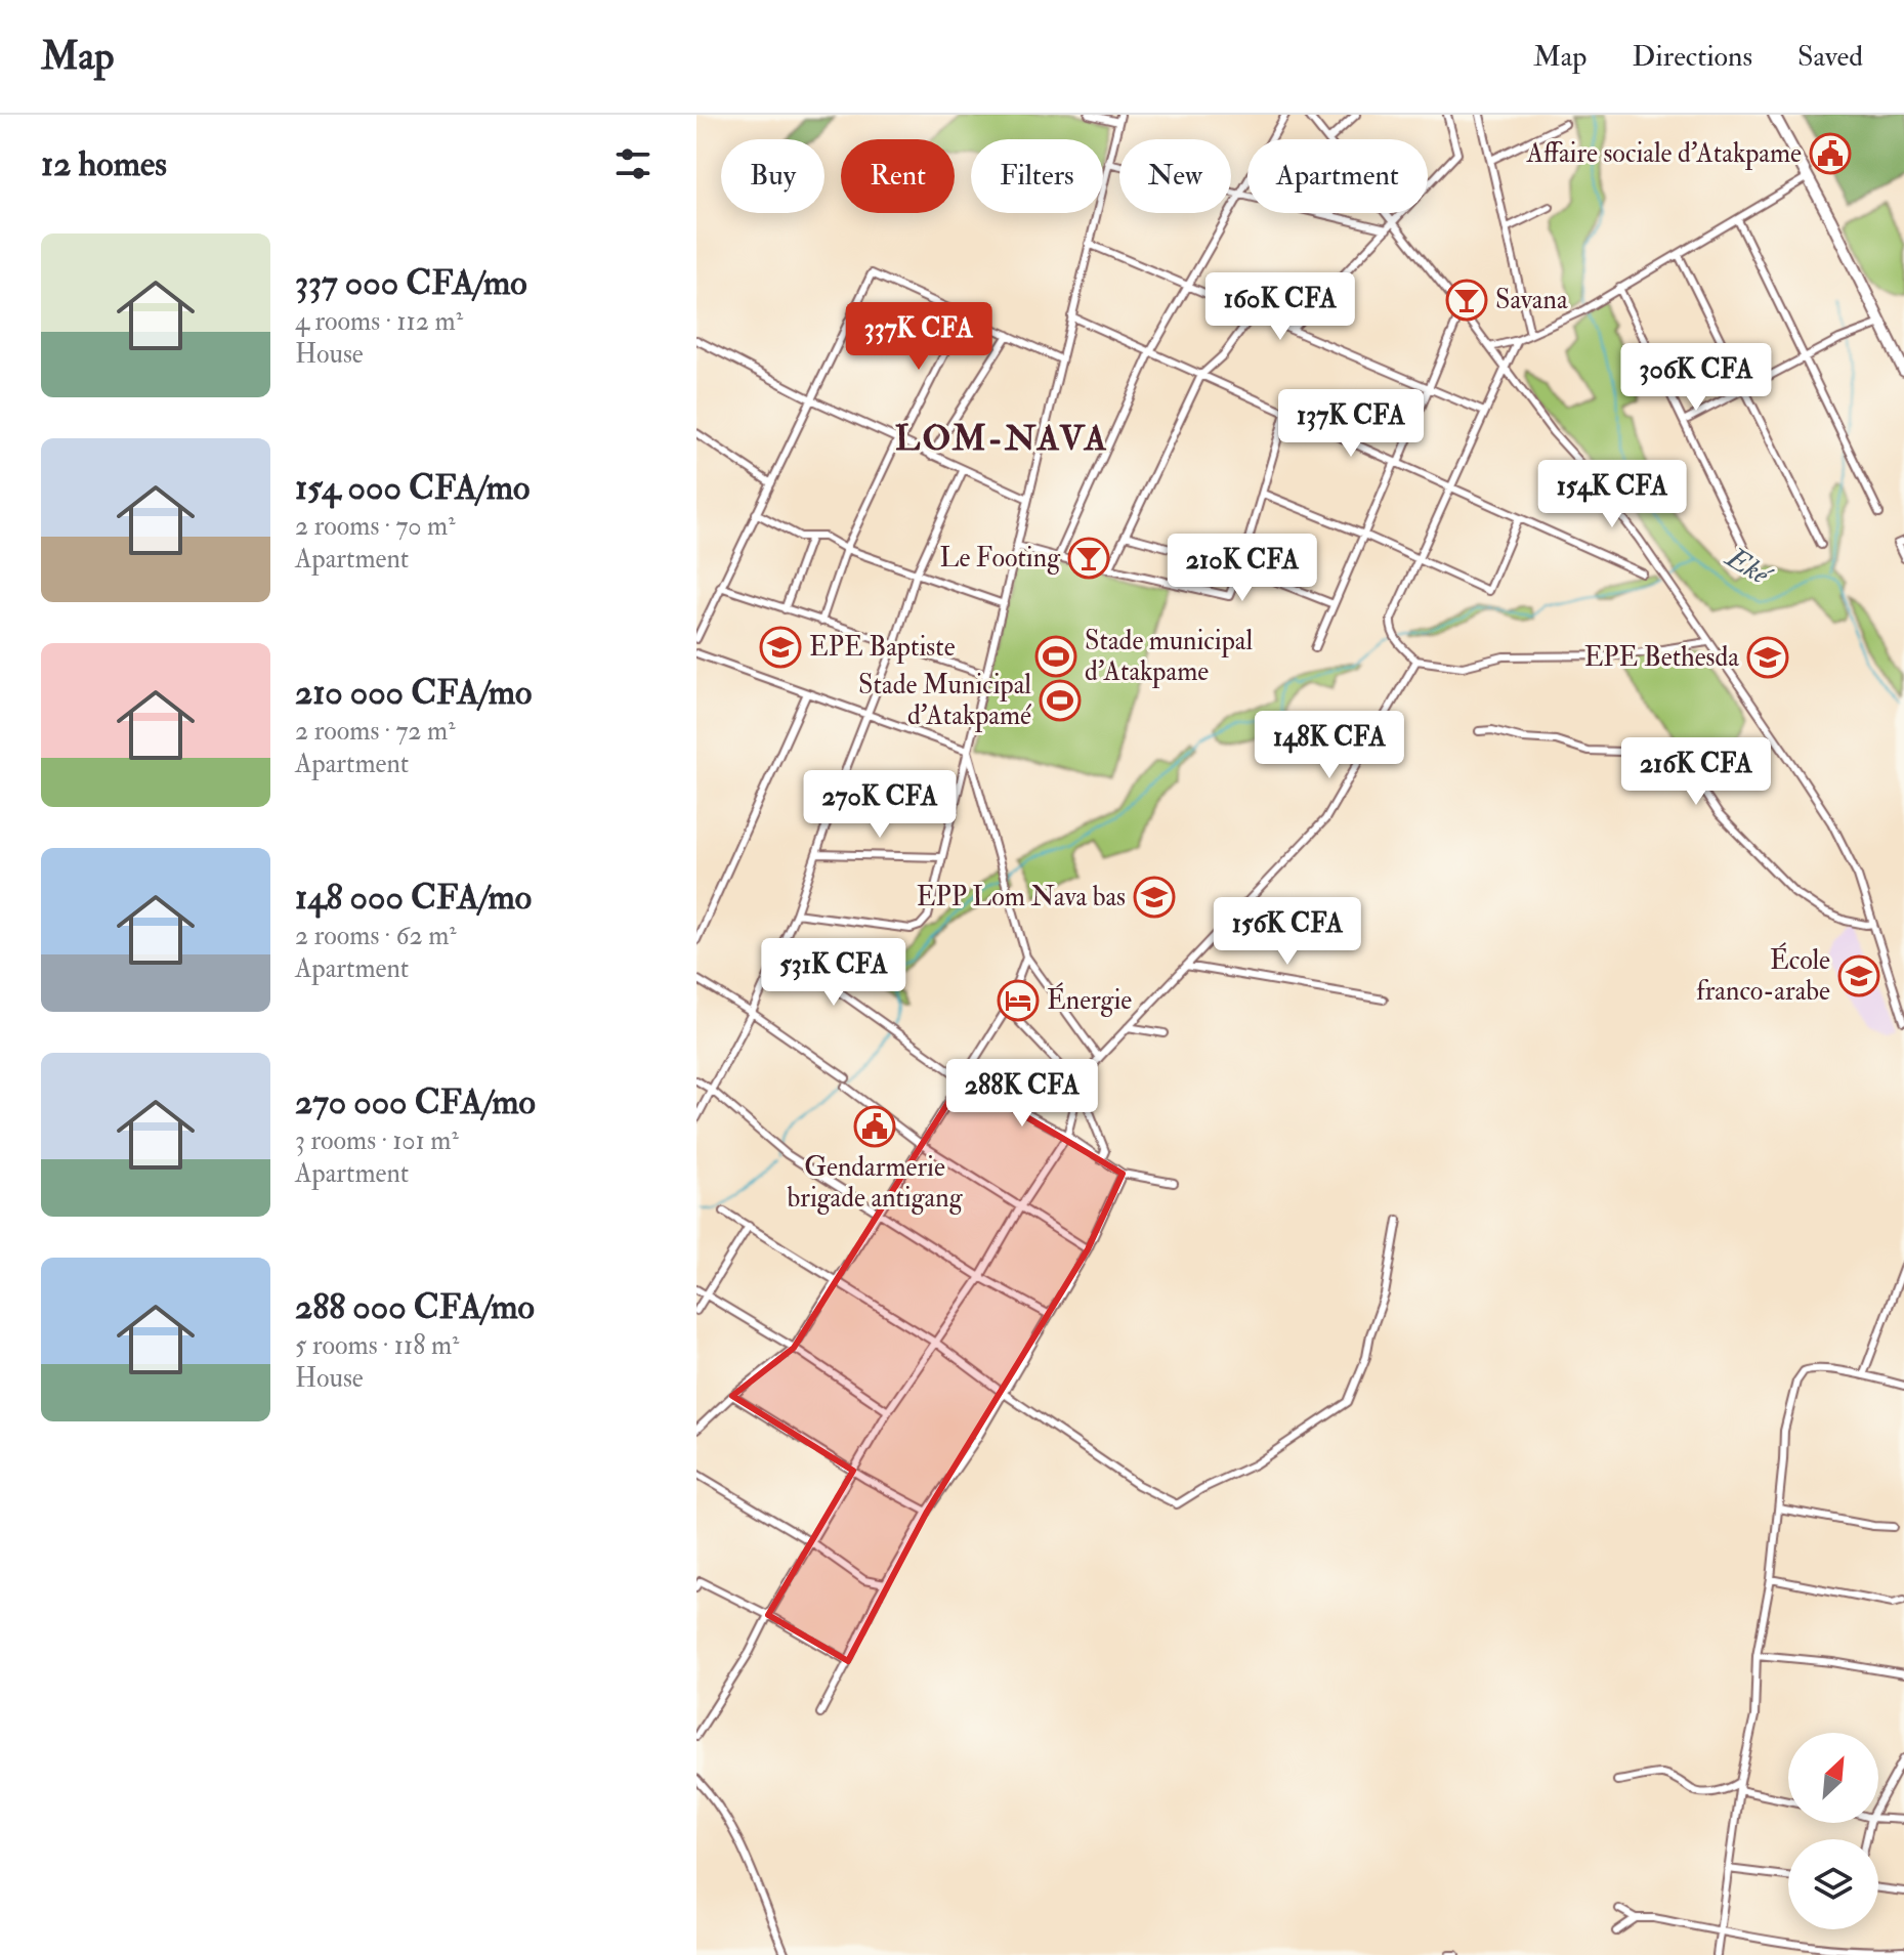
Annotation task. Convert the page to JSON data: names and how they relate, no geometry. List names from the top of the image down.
{
  "districts": ["LOM-NAVA"],
  "water": ["Eké"],
  "places": {
    "public building": ["Affaire sociale d'Atakpame", "Gendarmerie brigade antigang"],
    "bar": ["Savana", "Le Footing"],
    "school or university": [
      "EPE Baptiste",
      "EPE Bethesda",
      "EPP Lom Nava bas",
      "École franco-arabe"
    ],
    "sports": ["Stade municipal d'Atakpame", "Stade Municipal d'Atakpamé"],
    "hotel": ["Énergie"]
  },
  "north": "top right",
  "page": {
    "header": "Map",
    "nav": ["Map", "Directions", "Saved"],
    "heading": "12 homes",
    "chip": [
      "Buy",
      "Rent",
      "Filters",
      "New",
      "Apartment"
    ],
    "list": [
      {
        "name": "337 000 CFA/mo",
        "note": "4 rooms · 112 m² · House"
      },
      {
        "name": "154 000 CFA/mo",
        "note": "2 rooms · 70 m² · Apartment"
      },
      {
        "name": "210 000 CFA/mo",
        "note": "2 rooms · 72 m² · Apartment"
      },
      {
        "name": "148 000 CFA/mo",
        "note": "2 rooms · 62 m² · Apartment"
      },
      {
        "name": "270 000 CFA/mo",
        "note": "3 rooms · 101 m² · Apartment"
      },
      {
        "name": "288 000 CFA/mo",
        "note": "5 rooms · 118 m² · House"
      }
    ],
    "price": [
      "160K CFA",
      "337K CFA",
      "306K CFA",
      "137K CFA",
      "154K CFA",
      "210K CFA",
      "148K CFA",
      "216K CFA",
      "270K CFA",
      "156K CFA",
      "531K CFA",
      "288K CFA"
    ]
  }
}
